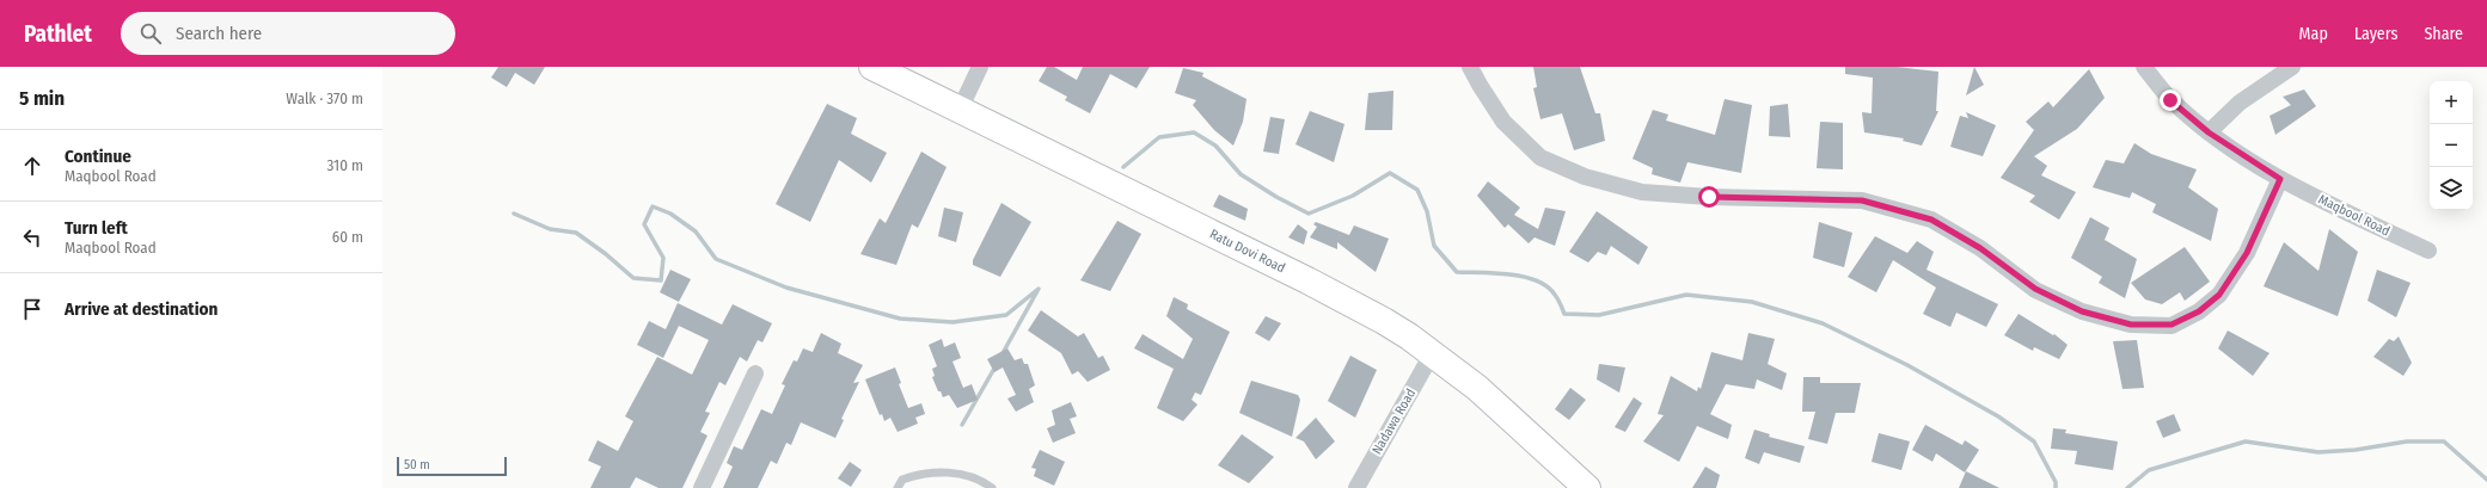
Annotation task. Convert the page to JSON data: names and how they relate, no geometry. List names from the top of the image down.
{
  "streets": {
    "main road": ["Ratu Dovi Road"],
    "street": ["Maqbool Road", "Nadawa Road"]
  },
  "crossings": [
    ["Ratu Dovi Road", "Nadawa Road"]
  ],
  "scale_bar": "50 m",
  "page": {
    "header": "Pathlet",
    "search": "Search here",
    "nav": ["Map", "Layers", "Share"],
    "heading": ["5 min", "Walk · 370 m"],
    "map_buttons": ["+", "−"],
    "list": [
      ["Continue", "Maqbool Road", "310 m"],
      ["Turn left", "Maqbool Road", "60 m"],
      "Arrive at destination"
    ],
    "scale": "50 m"
  }
}
